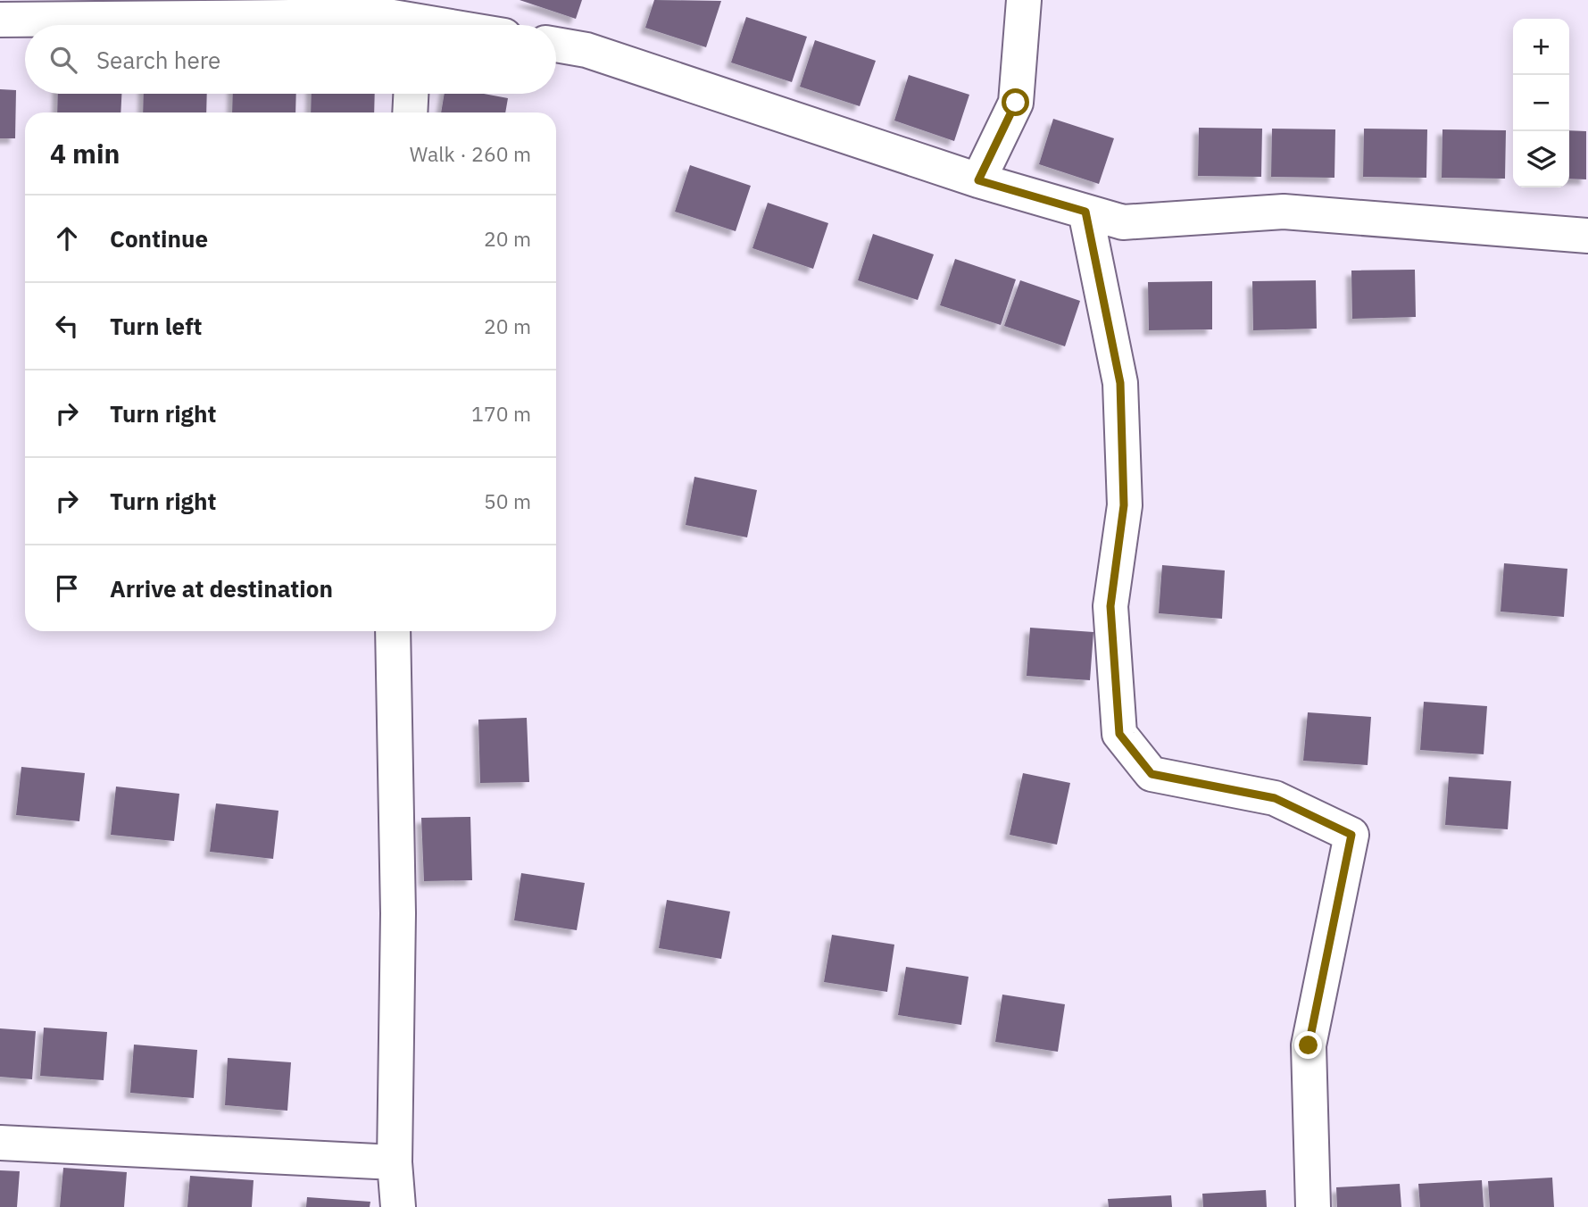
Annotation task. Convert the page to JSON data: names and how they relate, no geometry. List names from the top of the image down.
{
  "page": {
    "map_buttons": ["+", "−"],
    "search": "Search here",
    "heading": ["4 min", "Walk · 260 m"],
    "list": [
      ["Continue", "20 m"],
      ["Turn left", "20 m"],
      ["Turn right", "170 m"],
      ["Turn right", "50 m"],
      "Arrive at destination"
    ]
  }
}
